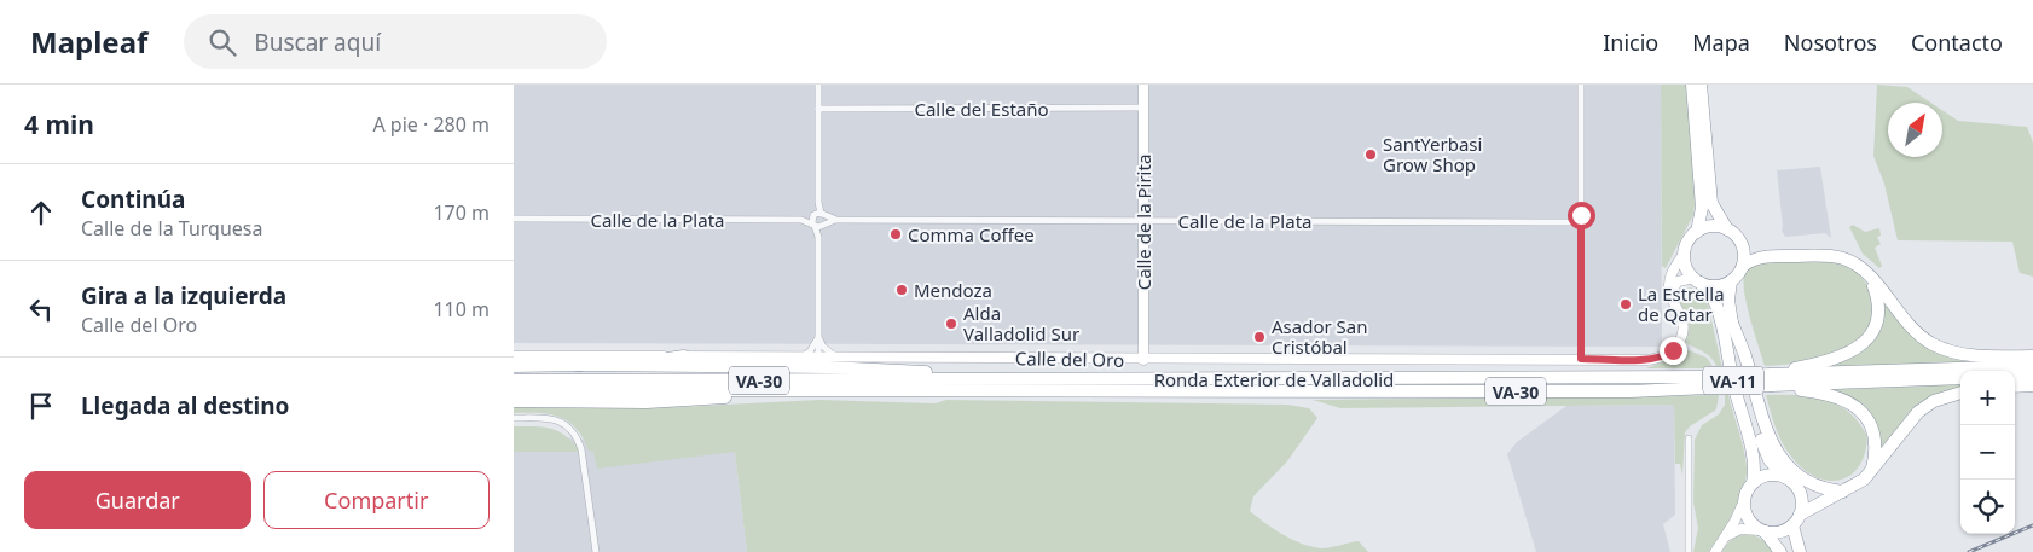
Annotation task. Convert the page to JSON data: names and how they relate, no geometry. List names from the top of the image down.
{
  "streets": {
    "highway": ["Ronda Exterior de Valladolid", "VA-30", "VA-11"],
    "street": [
      "Calle del Estaño",
      "Calle de la Plata",
      "Calle de la Pirita",
      "Calle del Oro"
    ]
  },
  "crossings": [
    ["Calle del Estaño", "Calle de la Pirita"],
    ["Calle de la Plata", "Calle de la Pirita"],
    ["Calle de la Pirita", "Calle del Oro"]
  ],
  "places": [
    "SantYerbasi Grow Shop",
    "Comma Coffee",
    "Mendoza",
    "La Estrella de Qatar",
    "Alda Valladolid Sur",
    "Asador San Cristóbal"
  ],
  "north": "top right",
  "page": {
    "header": "Mapleaf",
    "search": "Buscar aquí",
    "nav": [
      "Inicio",
      "Mapa",
      "Nosotros",
      "Contacto"
    ],
    "heading": ["4 min", "A pie · 280 m"],
    "list": [
      ["Continúa", "Calle de la Turquesa", "170 m"],
      ["Gira a la izquierda", "Calle del Oro", "110 m"],
      "Llegada al destino"
    ],
    "map_buttons": ["+", "−"],
    "buttons": ["Guardar", "Compartir"]
  }
}
